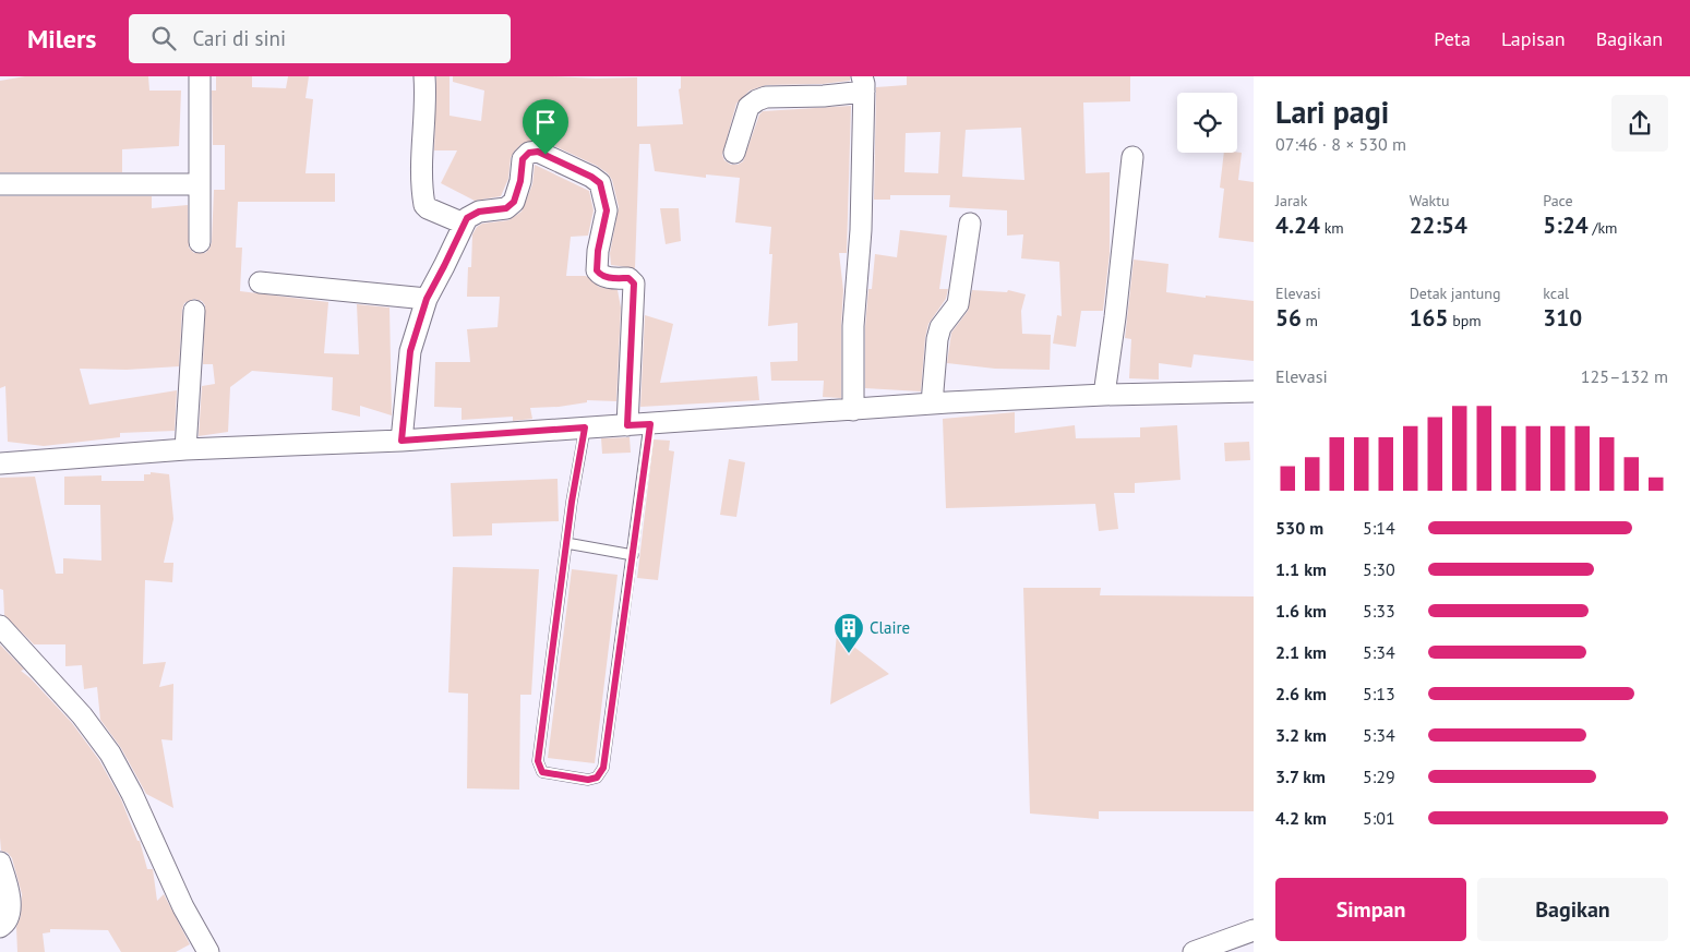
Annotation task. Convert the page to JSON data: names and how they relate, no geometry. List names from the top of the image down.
{
  "places": {
    "building": ["Claire"]
  },
  "page": {
    "header": "Milers",
    "search": "Cari di sini",
    "nav": ["Peta", "Lapisan", "Bagikan"],
    "heading": ["Lari pagi", "07:46 · 8 × 530 m"],
    "stats": [
      ["Jarak", "4.24 km"],
      ["Waktu", "22:54"],
      ["Pace", "5:24 /km"],
      ["Elevasi", "56 m"],
      ["Detak jantung", "165 bpm"],
      ["kcal", "310"]
    ],
    "chart": ["Elevasi", "125–132 m"],
    "list": [
      {
        "name": "530 m",
        "note": "5:14"
      },
      {
        "name": "1.1 km",
        "note": "5:30"
      },
      {
        "name": "1.6 km",
        "note": "5:33"
      },
      {
        "name": "2.1 km",
        "note": "5:34"
      },
      {
        "name": "2.6 km",
        "note": "5:13"
      },
      {
        "name": "3.2 km",
        "note": "5:34"
      },
      {
        "name": "3.7 km",
        "note": "5:29"
      },
      {
        "name": "4.2 km",
        "note": "5:01"
      }
    ],
    "buttons": ["Simpan", "Bagikan"]
  }
}
